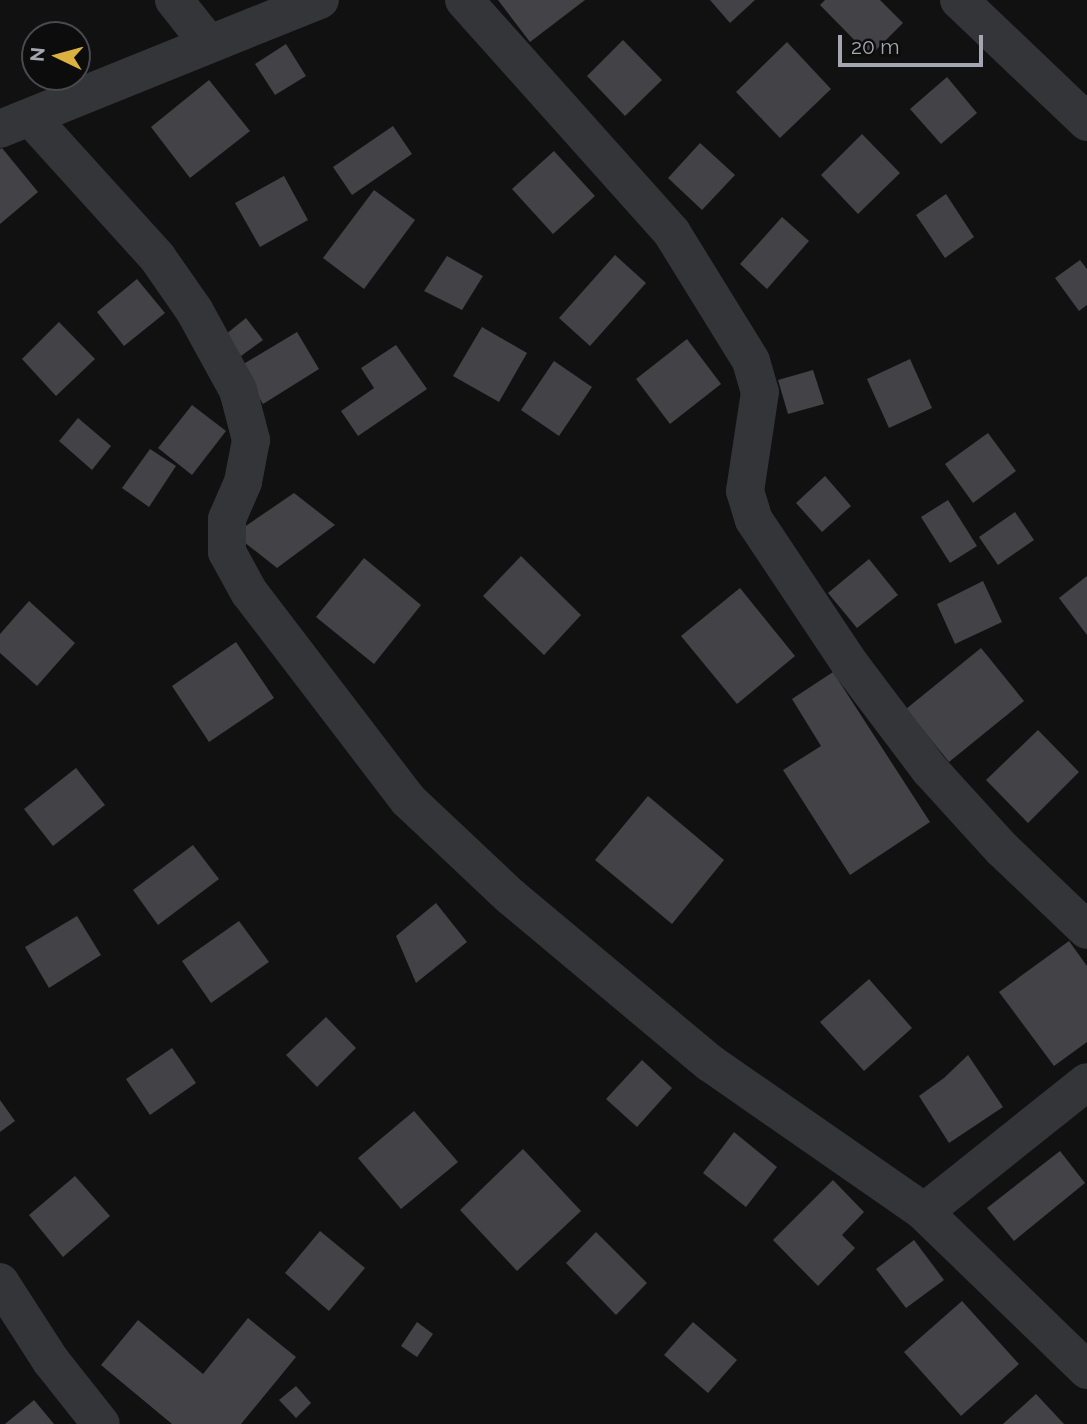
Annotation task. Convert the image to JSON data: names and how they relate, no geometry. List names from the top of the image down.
{
  "scale_bar": "20 m",
  "north": "left"
}
